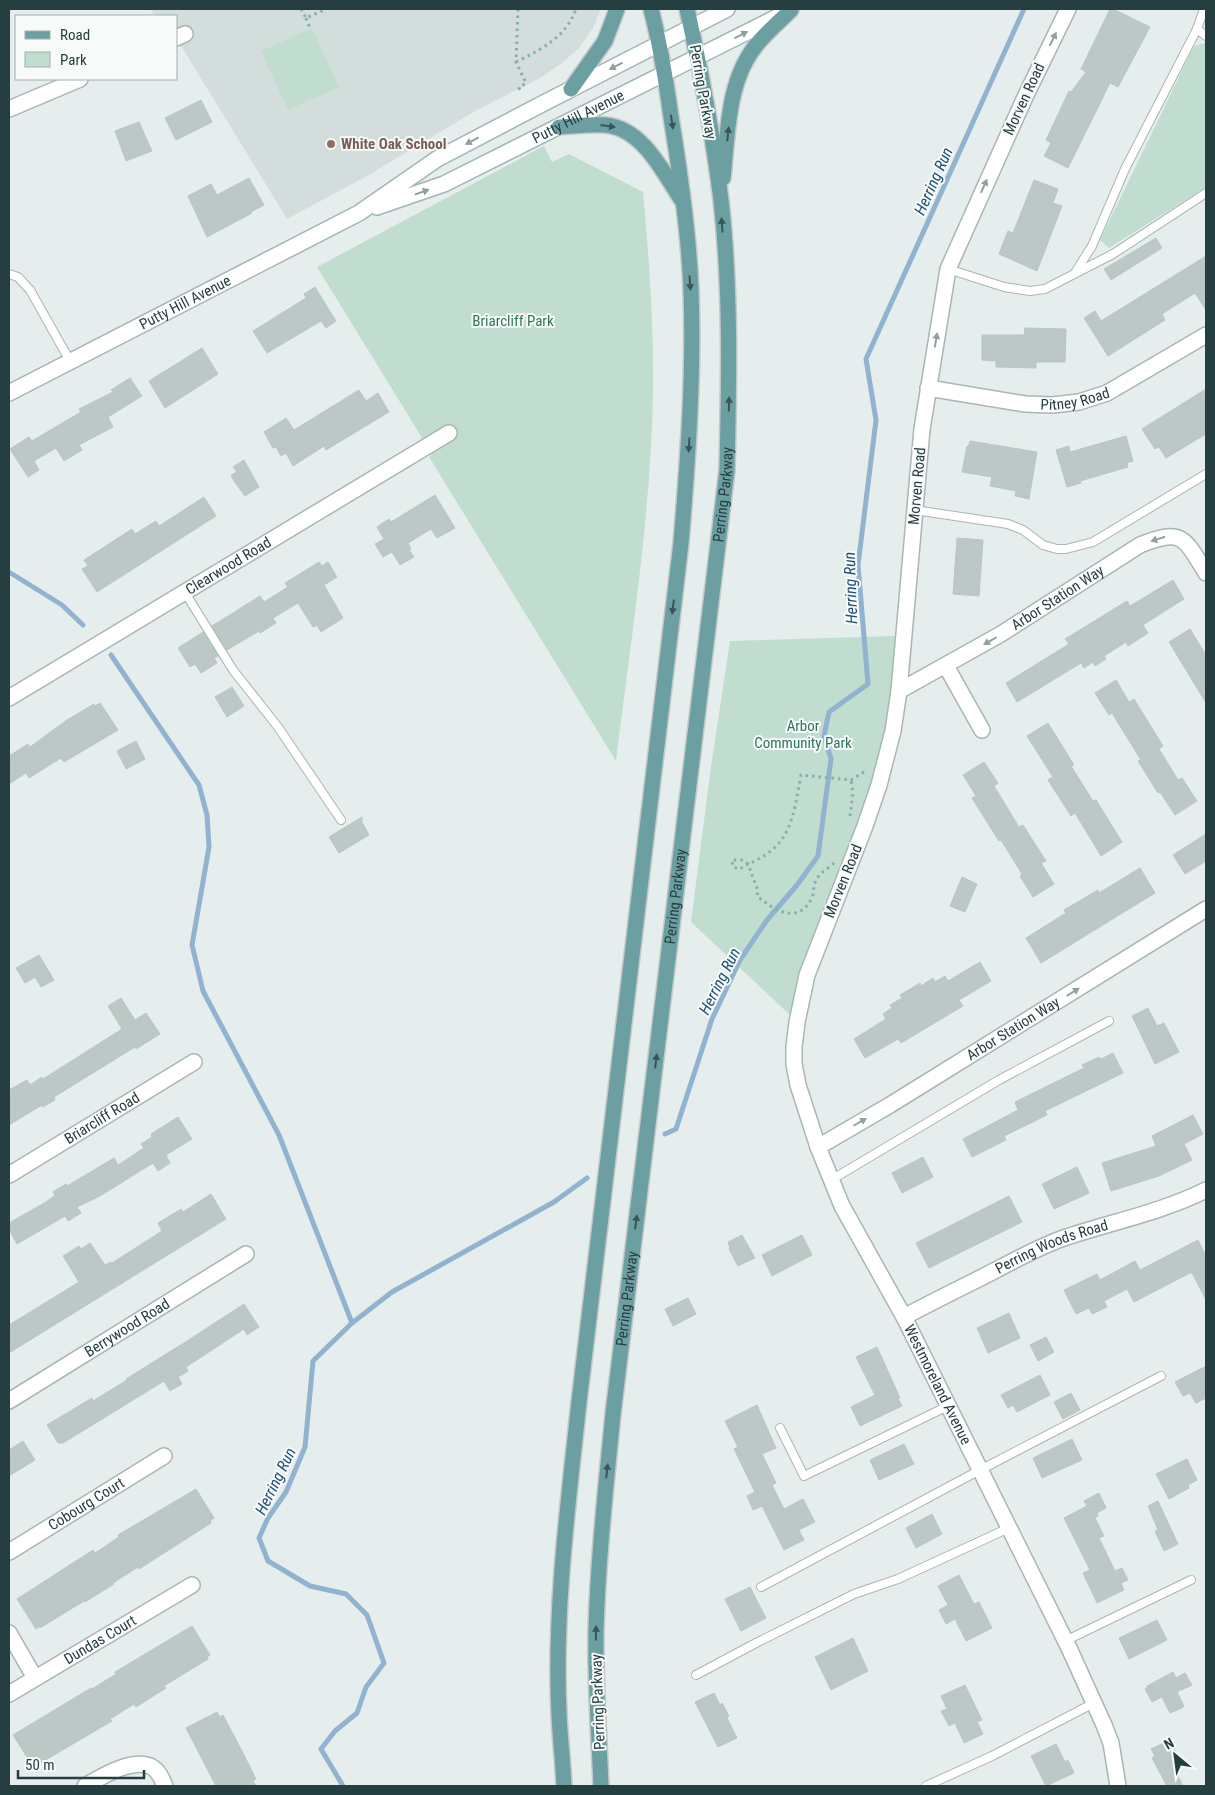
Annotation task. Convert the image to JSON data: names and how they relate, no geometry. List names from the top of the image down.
{
  "streets": {
    "main road": ["Perring Parkway"],
    "street": [
      "Morven Road",
      "Putty Hill Avenue",
      "Pitney Road",
      "Clearwood Road",
      "Arbor Station Way",
      "Briarcliff Road",
      "Perring Woods Road",
      "Berrywood Road",
      "Westmoreland Avenue",
      "Cobourg Court",
      "Dundas Court"
    ]
  },
  "crossings": [
    ["Perring Parkway", "Putty Hill Avenue"],
    ["Morven Road", "Pitney Road"],
    ["Morven Road", "Arbor Station Way"],
    ["Morven Road", "Westmoreland Avenue"],
    ["Arbor Station Way", "Westmoreland Avenue"],
    ["Perring Woods Road", "Westmoreland Avenue"]
  ],
  "one_way": ["Morven Road"],
  "water": ["Herring Run"],
  "parks": ["Briarcliff Park", "Arbor Community Park"],
  "places": ["White Oak School"],
  "legend": ["Road", "Park"],
  "scale_bar": "50 m",
  "north": "top left"
}
